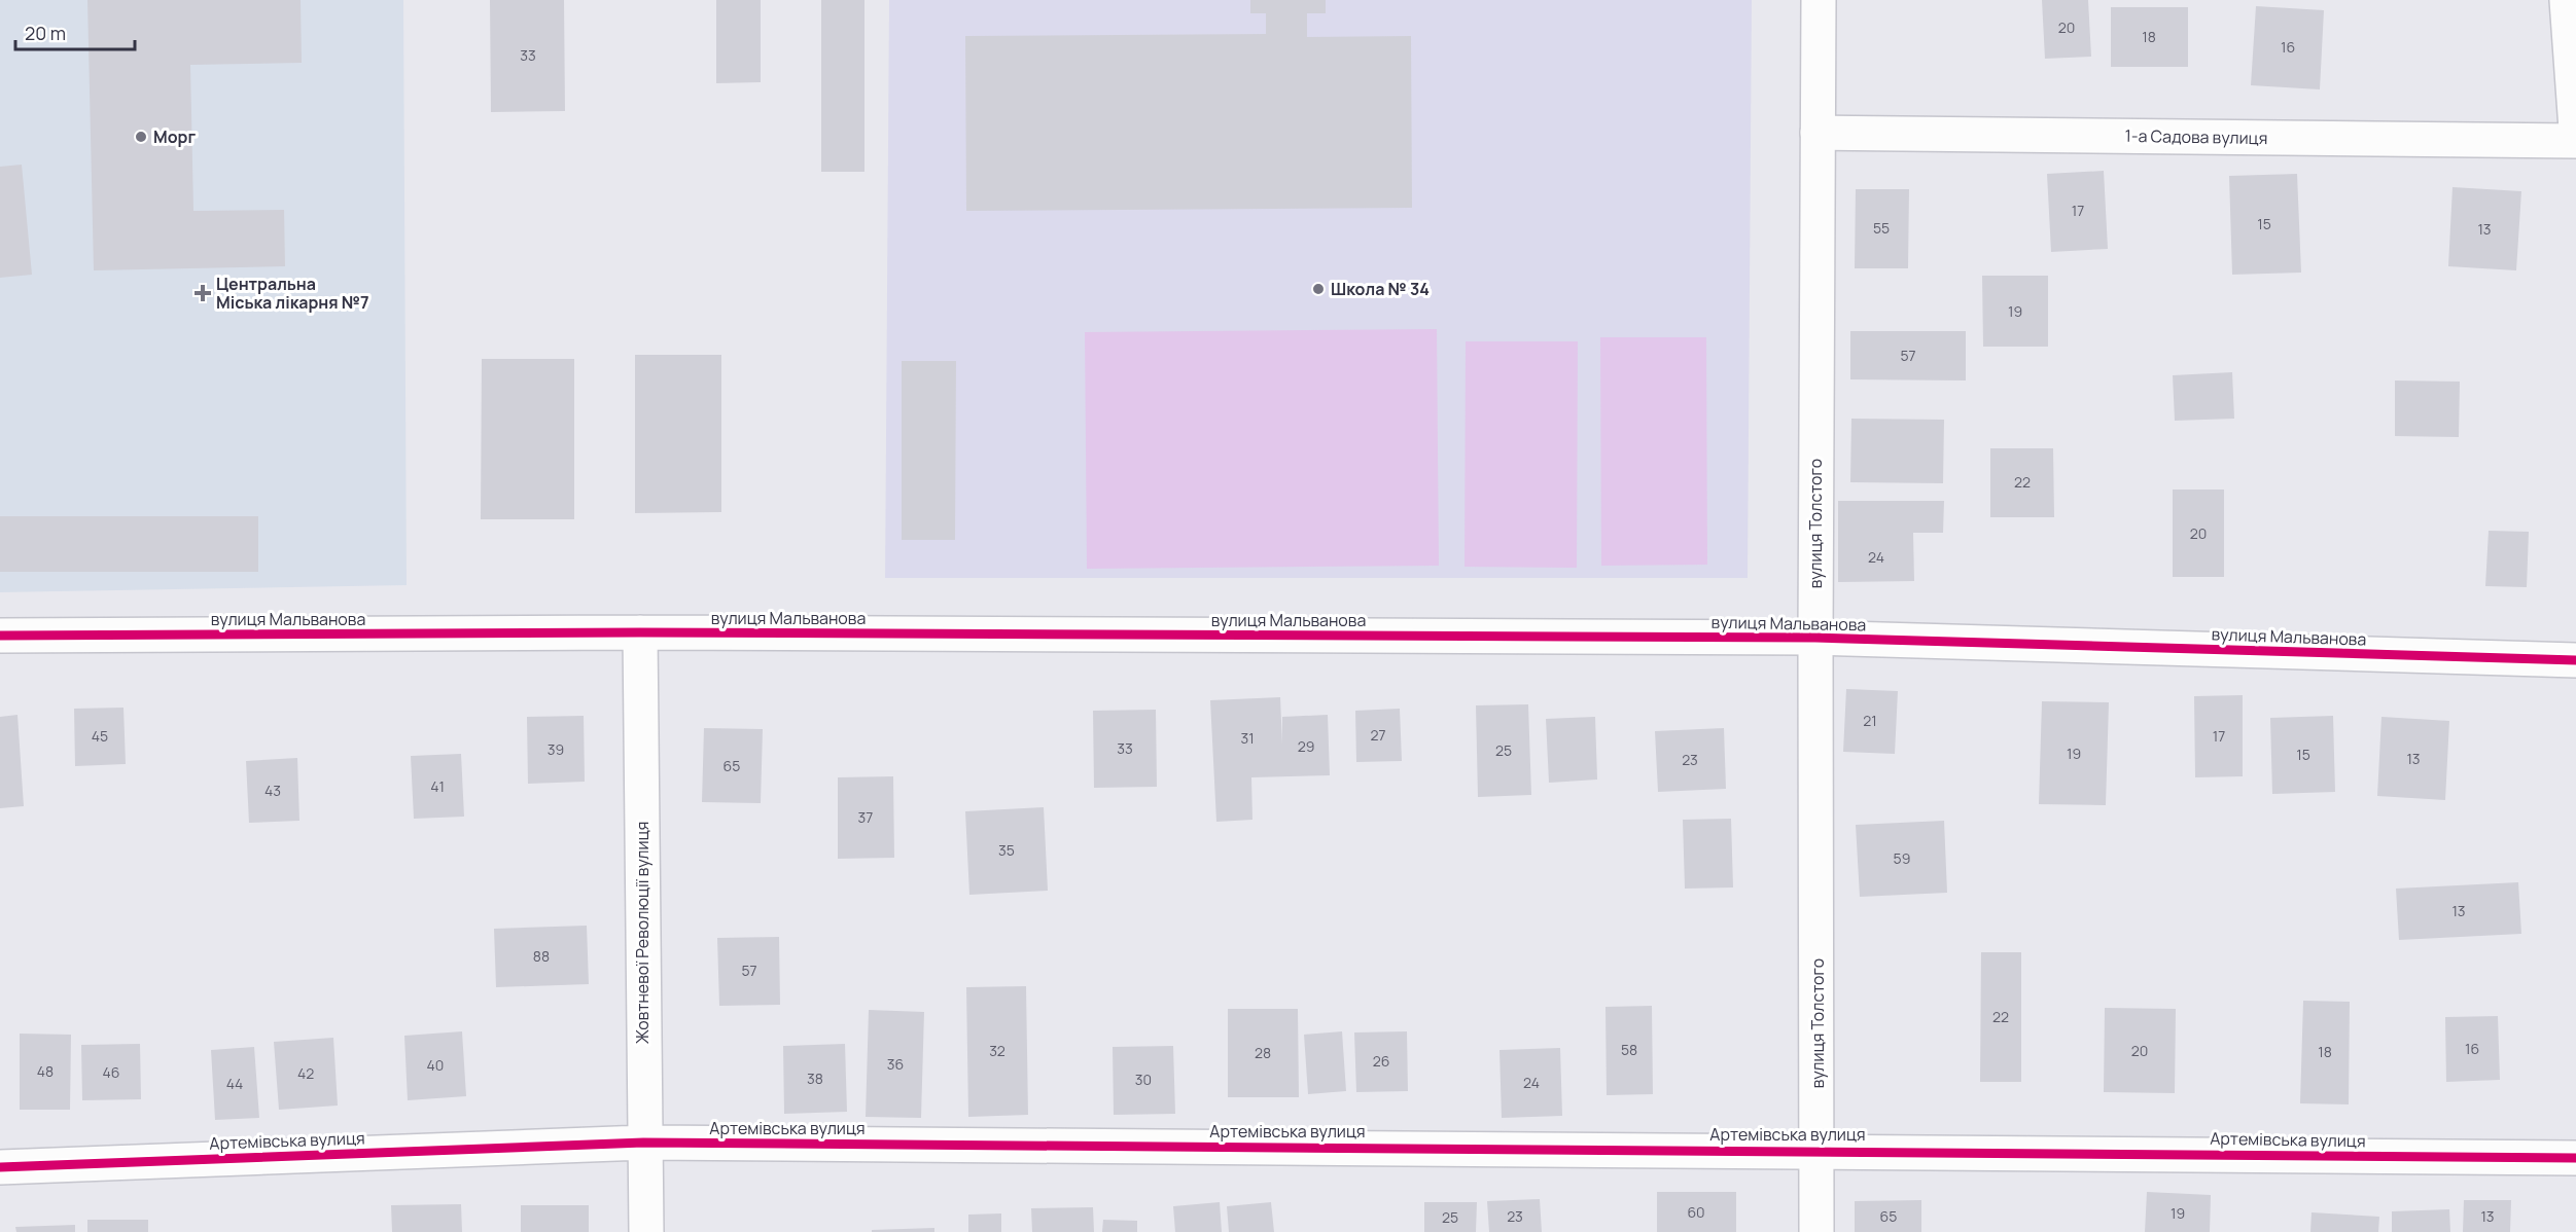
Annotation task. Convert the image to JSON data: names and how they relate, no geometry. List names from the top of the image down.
{
  "streets": {
    "street": [
      "1-а Садова вулиця",
      "вулиця Толстого",
      "вулиця Мальванова",
      "Жовтневої Революції вулиця",
      "Артемівська вулиця"
    ]
  },
  "crossings": [
    ["1-а Садова вулиця", "вулиця Толстого"],
    ["вулиця Толстого", "вулиця Мальванова"],
    ["вулиця Толстого", "Артемівська вулиця"],
    ["вулиця Мальванова", "Жовтневої Революції вулиця"],
    ["Жовтневої Революції вулиця", "Артемівська вулиця"]
  ],
  "places": {
    "other": ["Морг", "Школа № 34"],
    "health": ["Центральна Міська лікарня №7"]
  },
  "house_numbers": [
    "20",
    "18",
    "16",
    "33",
    "17",
    "15",
    "55",
    "13",
    "19",
    "57",
    "22",
    "20",
    "24",
    "21",
    "27",
    "45",
    "17",
    "31",
    "29",
    "33",
    "39",
    "25",
    "19",
    "15",
    "13",
    "23",
    "65",
    "41",
    "43",
    "37",
    "35",
    "59",
    "13",
    "88",
    "57",
    "22",
    "16",
    "58",
    "32",
    "20",
    "18",
    "28",
    "26",
    "36",
    "40",
    "48",
    "46",
    "42",
    "38",
    "30",
    "24",
    "44",
    "60",
    "19",
    "23",
    "65",
    "13",
    "25"
  ],
  "scale_bar": "20 m"
}
